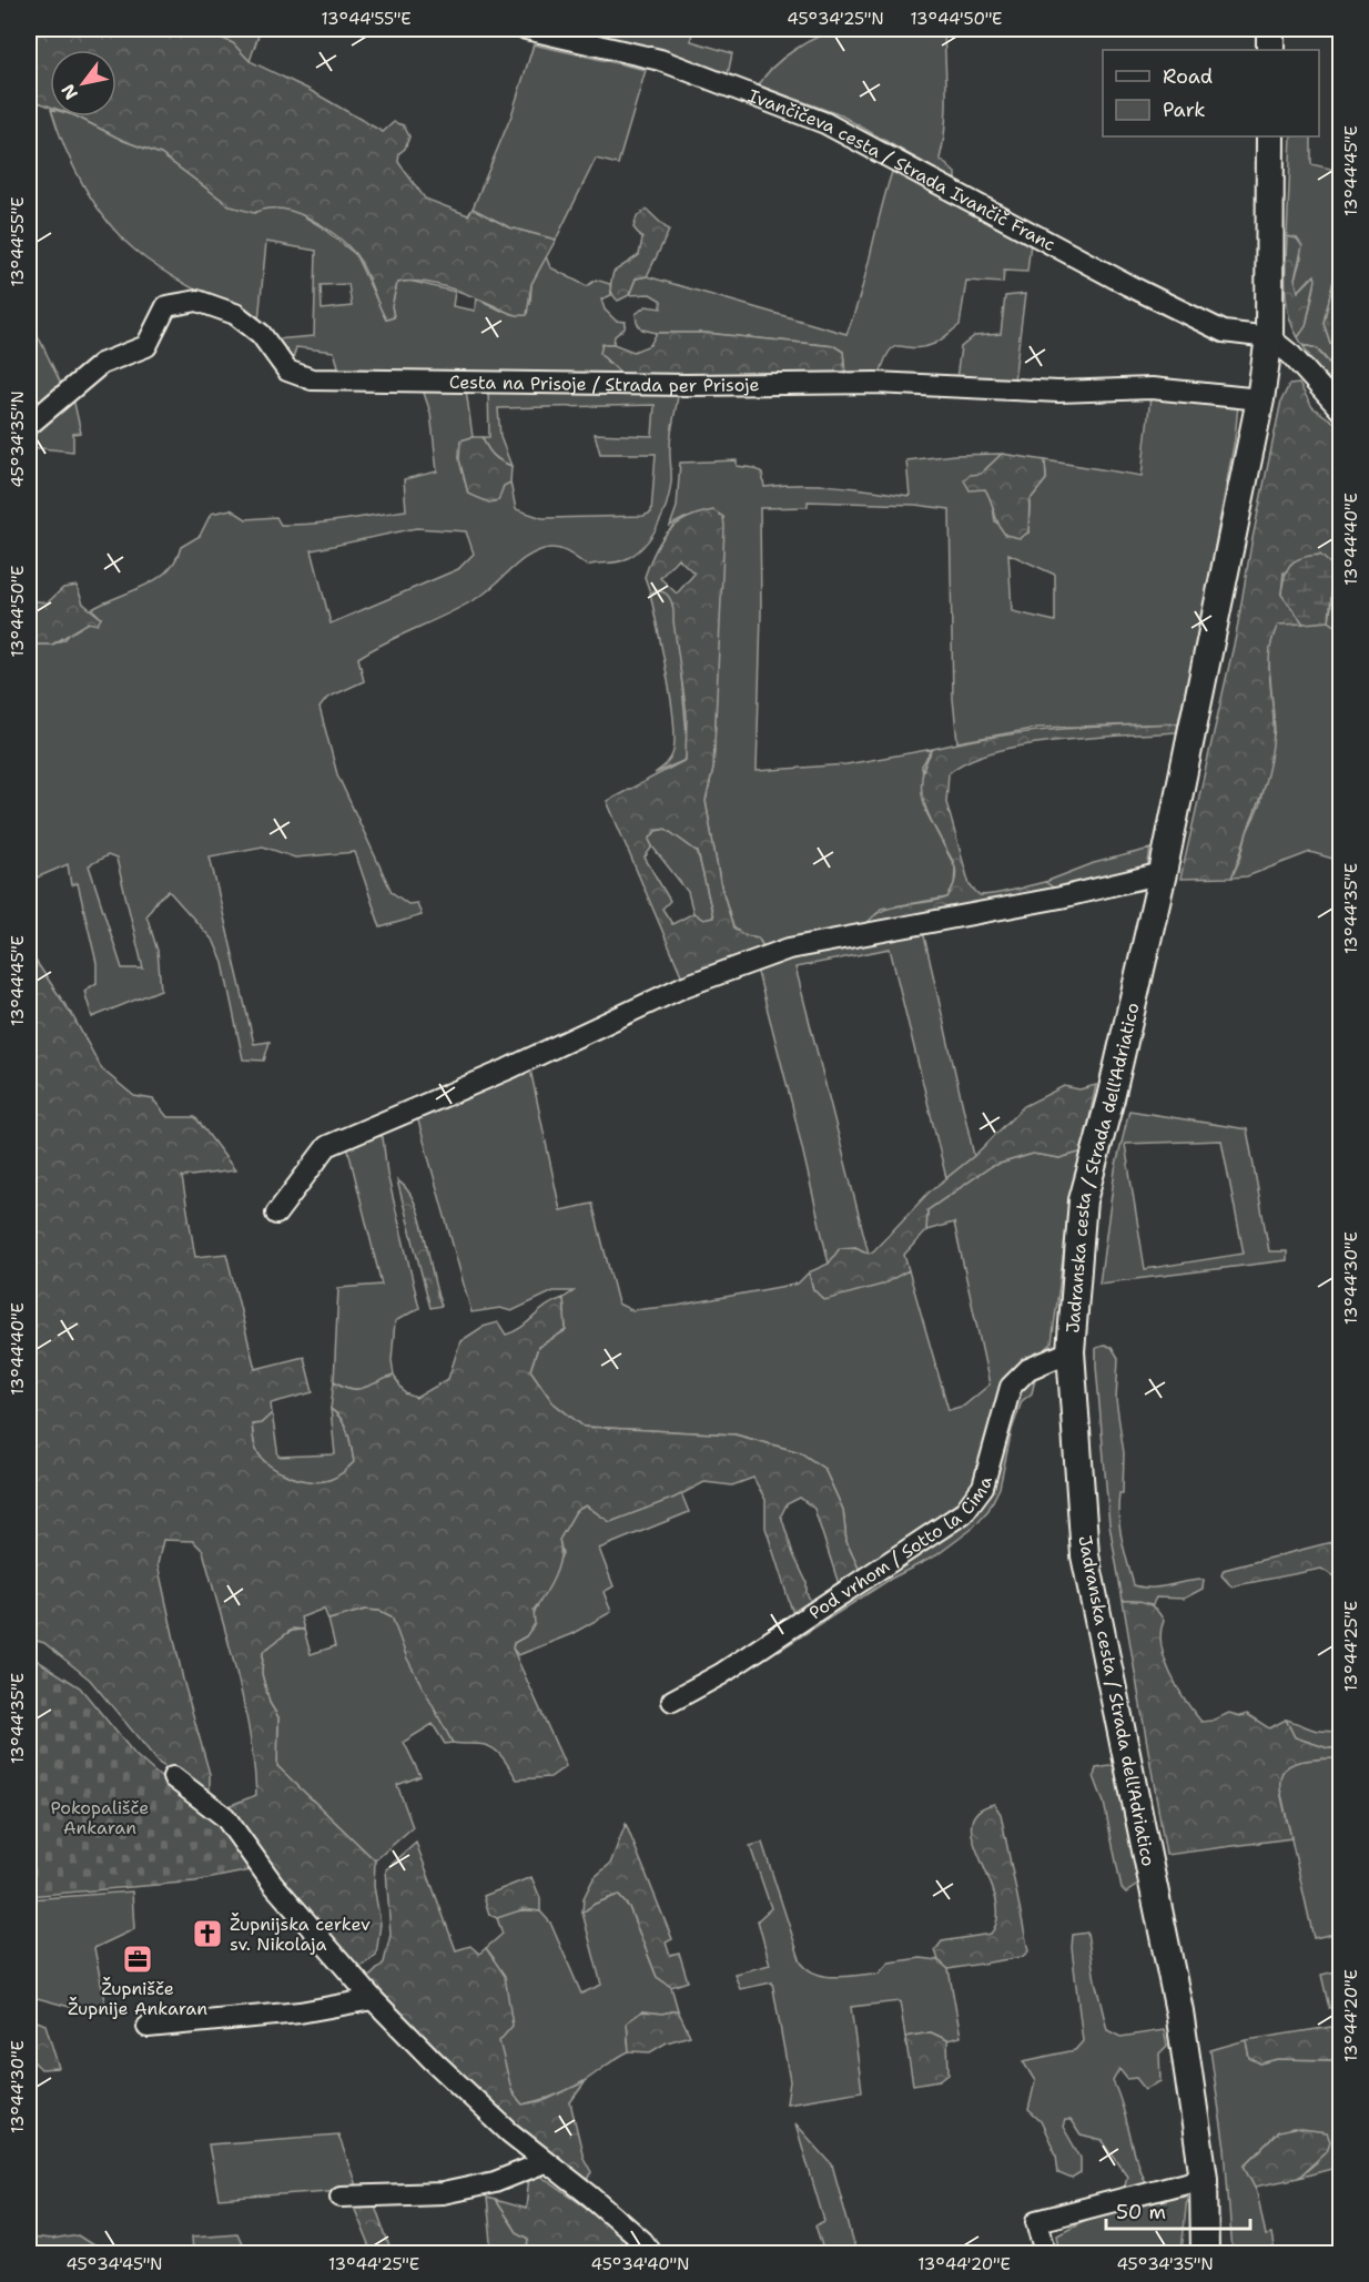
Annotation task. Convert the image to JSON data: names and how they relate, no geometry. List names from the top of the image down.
{
  "streets": {
    "main road": ["Jadranska cesta / Strada dell'Adriatico"],
    "street": ["Ivančičeva cesta / Strada Ivančič Franc", "Cesta na Prisoje / Strada per Prisoje", "Pod vrhom / Sotto la Cima"]
  },
  "crossings": [
    ["Ivančičeva cesta / Strada Ivančič Franc", "Jadranska cesta / Strada dell'Adriatico"],
    ["Cesta na Prisoje / Strada per Prisoje", "Jadranska cesta / Strada dell'Adriatico"],
    ["Jadranska cesta / Strada dell'Adriatico", "Pod vrhom / Sotto la Cima"]
  ],
  "parks": ["Pokopališče Ankaran"],
  "places": {
    "church": ["Župnijska cerkev sv. Nikolaja"],
    "office": ["Župnišče Župnije Ankaran"]
  },
  "legend": ["Road", "Park"],
  "scale_bar": "50 m",
  "north": "bottom left",
  "coordinates": [
    "13°44'55\"E",
    "45°34'25\"N",
    "13°44'50\"E",
    "13°44'45\"E",
    "45°34'35\"N",
    "13°44'40\"E",
    "13°44'35\"E",
    "13°44'30\"E",
    "13°44'25\"E",
    "13°44'20\"E",
    "45°34'45\"N",
    "45°34'40\"N"
  ]
}
